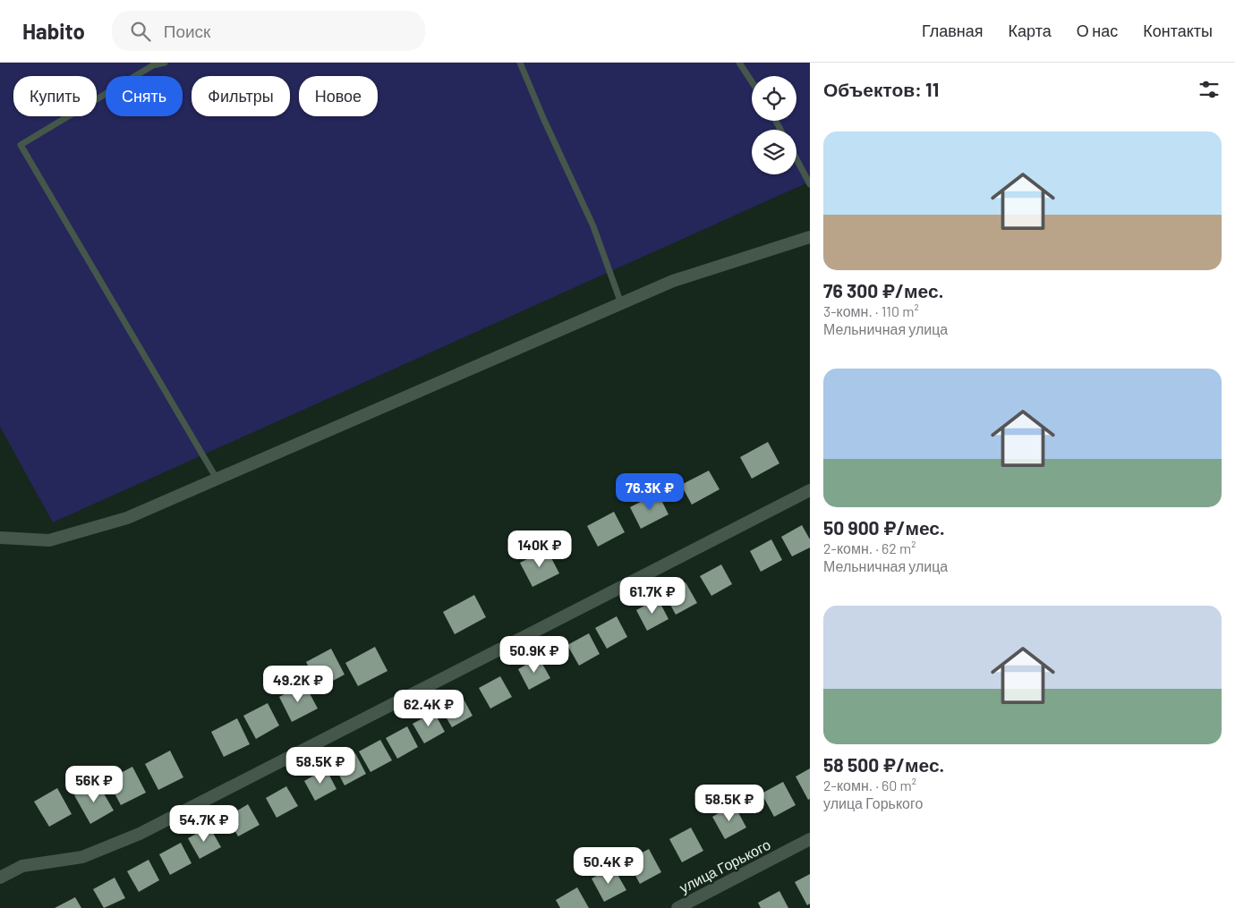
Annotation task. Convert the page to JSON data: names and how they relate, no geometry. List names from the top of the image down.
{
  "streets": {
    "street": ["улица Горького"]
  },
  "page": {
    "header": "Habito",
    "search": "Поиск",
    "nav": [
      "Главная",
      "Карта",
      "О нас",
      "Контакты"
    ],
    "heading": "Объектов: 11",
    "chip": [
      "Купить",
      "Снять",
      "Фильтры",
      "Новое"
    ],
    "list": [
      {
        "name": "76 300 ₽/мес.",
        "note": "3-комн. · 110 m² · Мельничная улица"
      },
      {
        "name": "50 900 ₽/мес.",
        "note": "2-комн. · 62 m² · Мельничная улица"
      },
      {
        "name": "58 500 ₽/мес.",
        "note": "2-комн. · 60 m² · улица Горького"
      }
    ],
    "price": [
      "76.3K ₽",
      "140K ₽",
      "61.7K ₽",
      "50.9K ₽",
      "49.2K ₽",
      "62.4K ₽",
      "58.5K ₽",
      "56K ₽",
      "58.5K ₽",
      "54.7K ₽",
      "50.4K ₽"
    ]
  }
}
